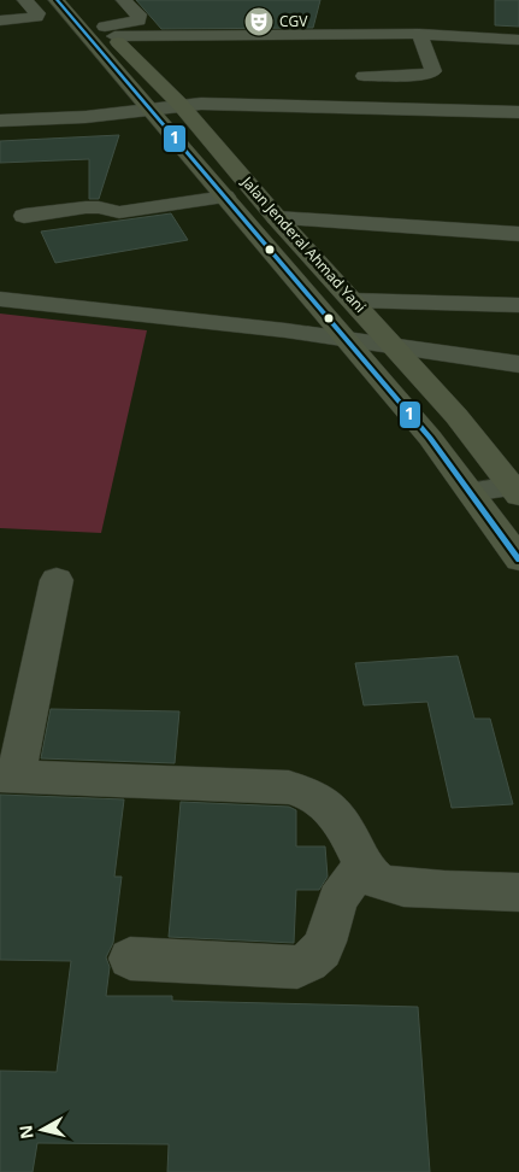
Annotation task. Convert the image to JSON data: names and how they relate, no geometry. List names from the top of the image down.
{
  "streets": {
    "highway": ["Jalan Jenderal Ahmad Yani"]
  },
  "places": {
    "theatre": ["CGV"]
  },
  "lines": ["transit line 1"],
  "north": "left"
}
